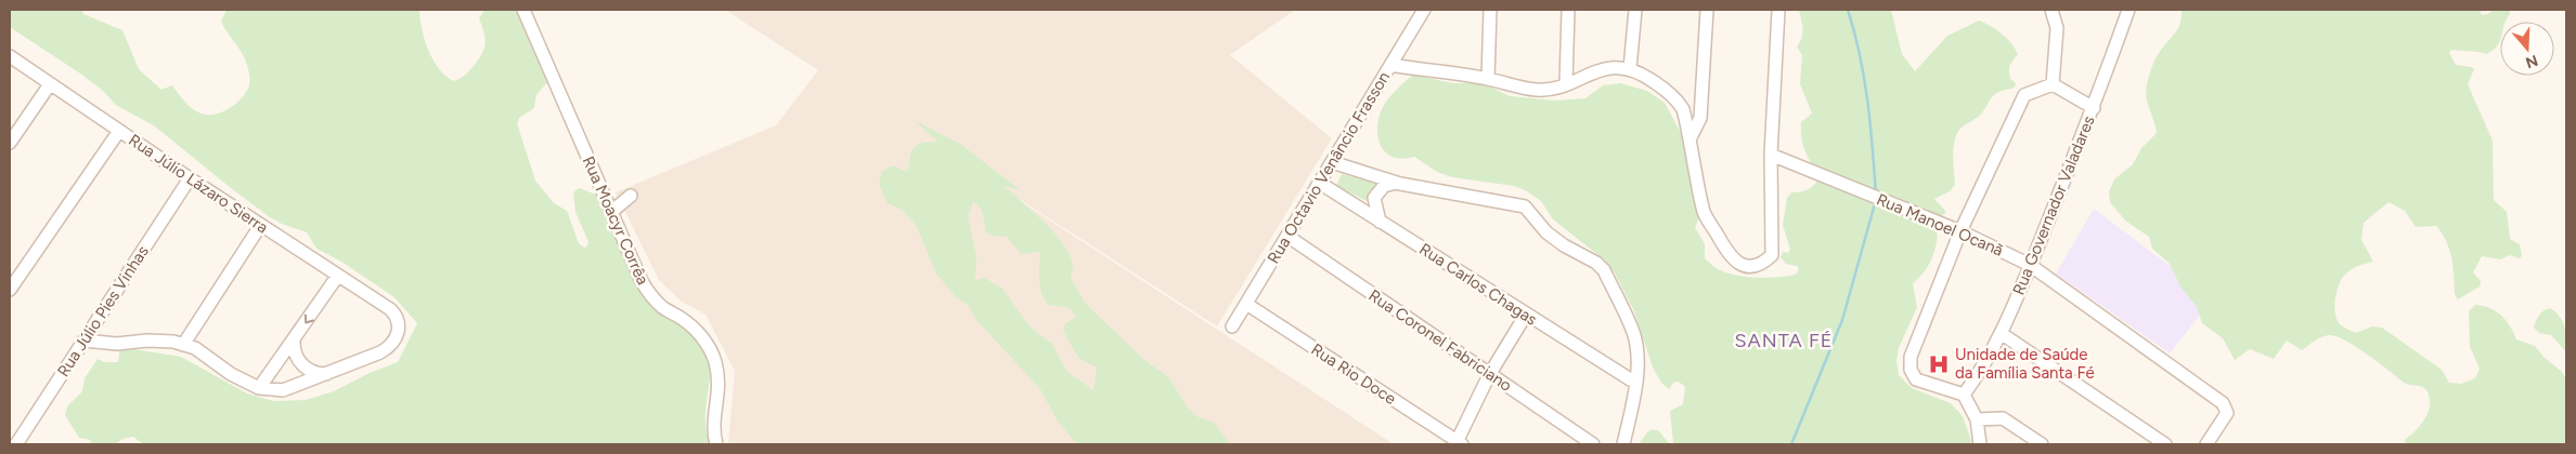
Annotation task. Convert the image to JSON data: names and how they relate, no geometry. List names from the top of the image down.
{
  "streets": {
    "street": [
      "Rua Octavio Venâncio Frasson",
      "Rua Júlio Lázaro Sierra",
      "Rua Governador Valadares",
      "Rua Moacyr Corrêa",
      "Rua Manoel Ocanã",
      "Rua Carlos Chagas",
      "Rua Júlio Pies Vinhas",
      "Rua Coronel Fabriciano",
      "Rua Rio Doce"
    ]
  },
  "crossings": [
    ["Rua Octavio Venâncio Frasson", "Rua Carlos Chagas"],
    ["Rua Octavio Venâncio Frasson", "Rua Coronel Fabriciano"],
    ["Rua Octavio Venâncio Frasson", "Rua Rio Doce"],
    ["Rua Júlio Lázaro Sierra", "Rua Júlio Pies Vinhas"],
    ["Rua Governador Valadares", "Rua Manoel Ocanã"]
  ],
  "districts": ["SANTA FÉ"],
  "places": {
    "hospital": ["Unidade de Saúde da Família Santa Fé"]
  },
  "north": "bottom"
}
